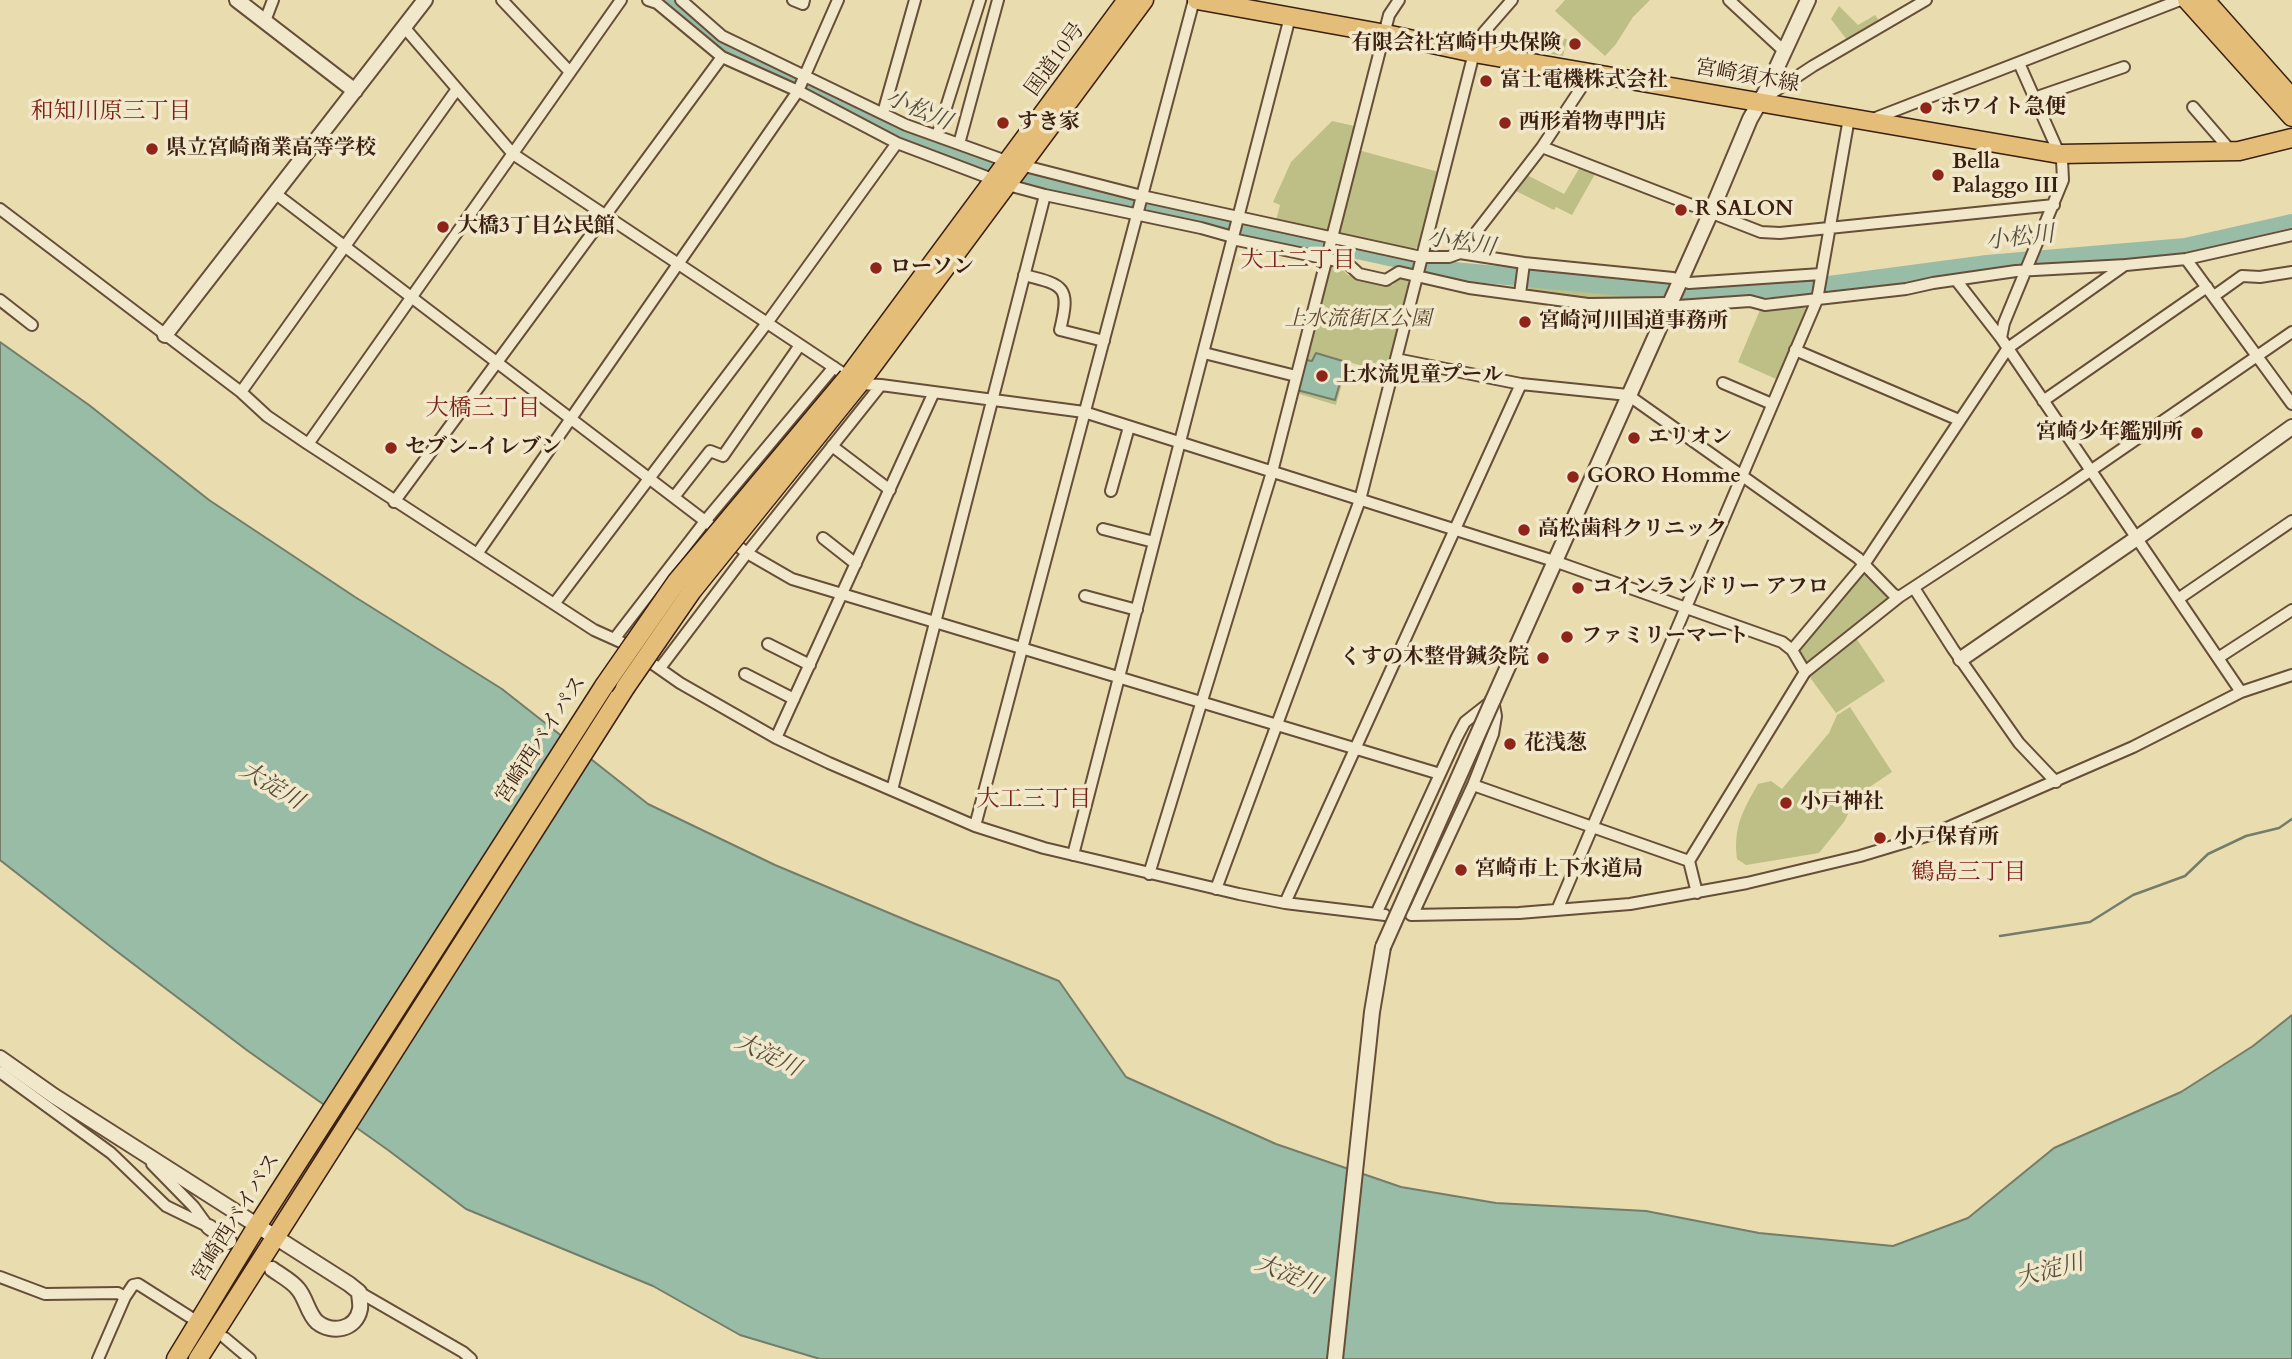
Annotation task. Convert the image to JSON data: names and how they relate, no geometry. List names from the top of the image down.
{
  "streets": {
    "main road": ["国道10号", "宮崎須木線", "宮崎西バイパス"]
  },
  "crossings": [
    ["国道10号", "宮崎西バイパス"]
  ],
  "districts": [
    "和知川原三丁目",
    "大工二丁目",
    "大橋三丁目",
    "大工三丁目",
    "鶴島三丁目"
  ],
  "water": ["小松川", "大淀川"],
  "parks": ["上水流街区公園"],
  "places": [
    "有限会社宮崎中央保険",
    "富士電機株式会社",
    "ホワイト急便",
    "すき家",
    "西形着物専門店",
    "県立宮崎商業高等学校",
    "Bella Palaggo III",
    "R SALON",
    "大橋3丁目公民館",
    "ローソン",
    "宮崎河川国道事務所",
    "上水流児童プール",
    "宮崎少年鑑別所",
    "エリオン",
    "セブン-イレブン",
    "GORO Homme",
    "高松歯科クリニック",
    "コインランドリー アフロ",
    "ファミリーマート",
    "くすの木整骨鍼灸院",
    "花浅葱",
    "小戸神社",
    "小戸保育所",
    "宮崎市上下水道局"
  ]
}
